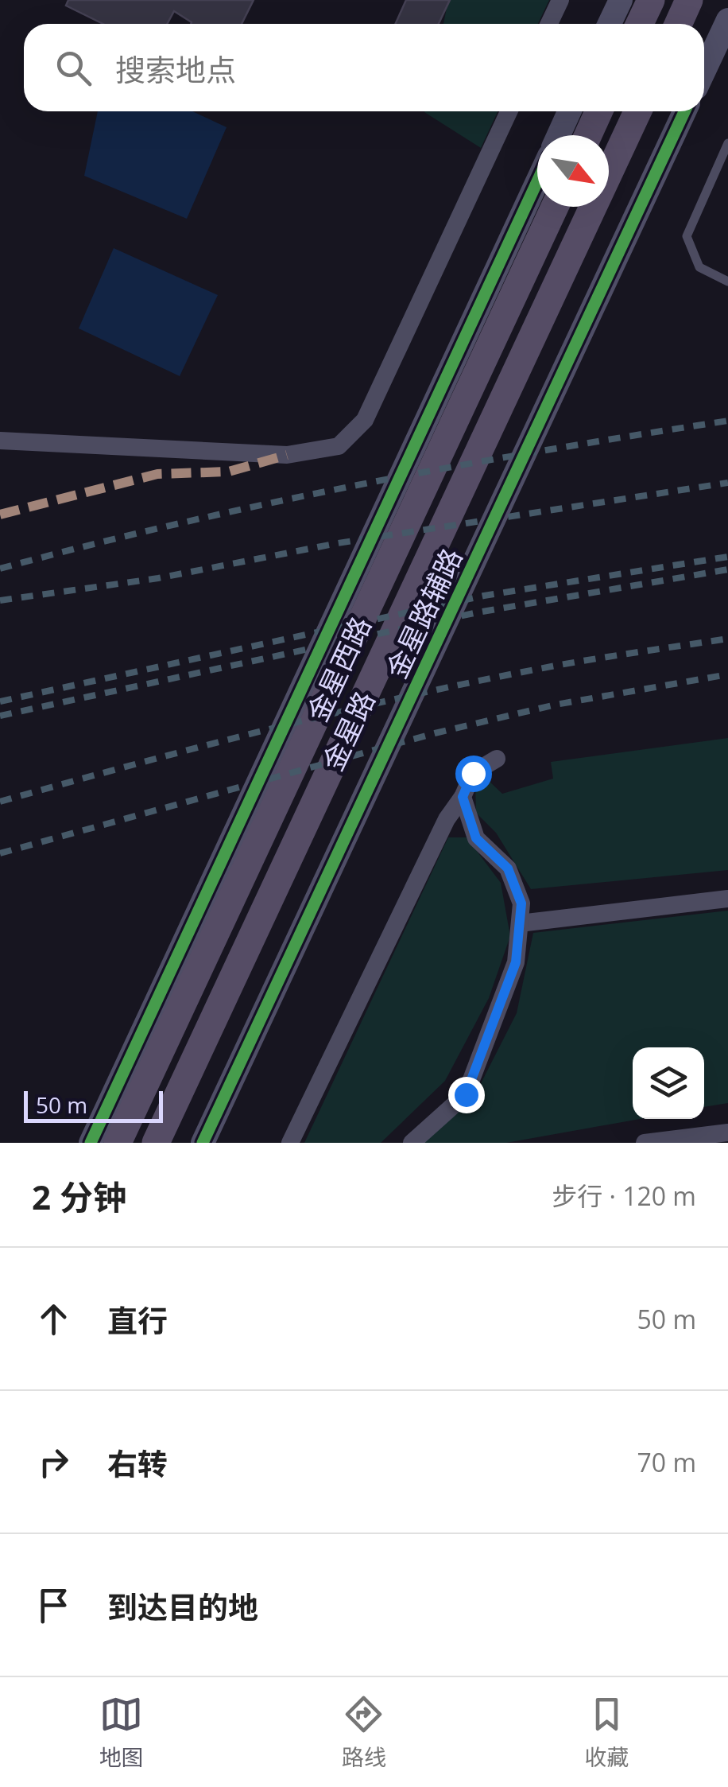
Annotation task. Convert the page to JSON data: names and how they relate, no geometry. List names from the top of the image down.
{
  "streets": {
    "main road": ["金星西路", "金星路"],
    "street": ["金星路辅路"]
  },
  "scale_bar": "50 m",
  "north": "bottom right",
  "page": {
    "search": "搜索地点",
    "scale": "50 m",
    "heading": ["2 分钟", "步行 · 120 m"],
    "list": [
      ["直行", "50 m"],
      ["右转", "70 m"],
      "到达目的地"
    ],
    "nav": ["地图", "路线", "收藏"]
  }
}
